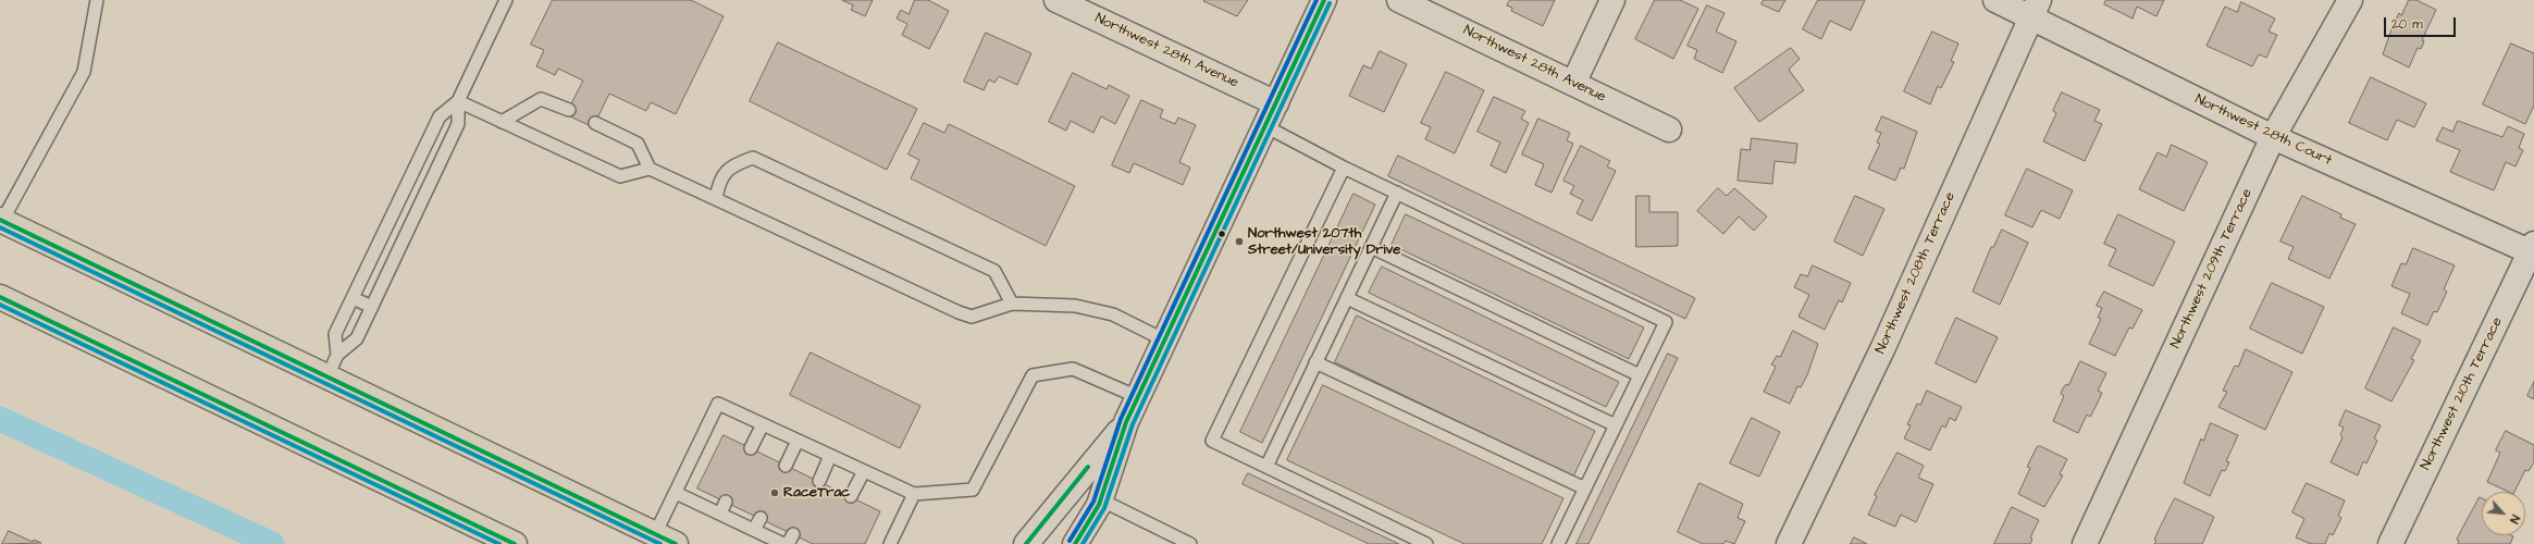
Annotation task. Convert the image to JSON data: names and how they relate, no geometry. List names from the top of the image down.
{
  "streets": {
    "street": [
      "Northwest 28th Avenue",
      "Northwest 28th Court",
      "Northwest 209th Terrace",
      "Northwest 208th Terrace",
      "Northwest 210th Terrace"
    ]
  },
  "crossings": [
    ["Northwest 28th Court", "Northwest 209th Terrace"],
    ["Northwest 28th Court", "Northwest 208th Terrace"],
    ["Northwest 28th Court", "Northwest 210th Terrace"]
  ],
  "places": ["Northwest 207th Street/University Drive", "RaceTrac"],
  "scale_bar": "20 m",
  "north": "bottom right"
}
